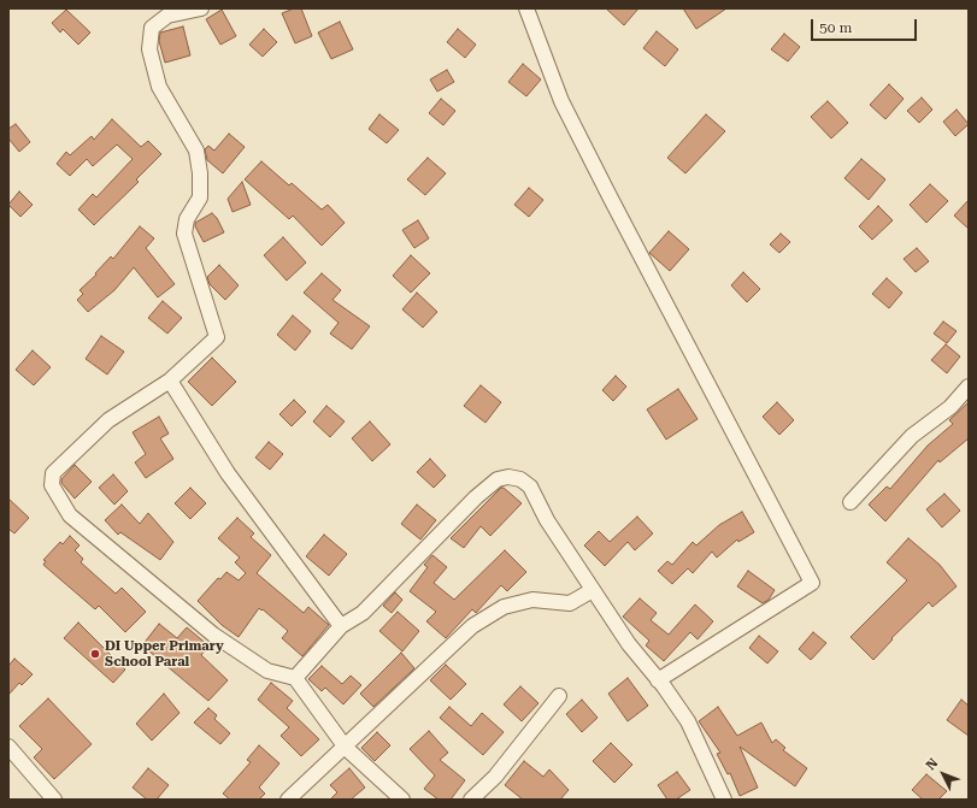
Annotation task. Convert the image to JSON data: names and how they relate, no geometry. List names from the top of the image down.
{
  "places": ["DI Upper Primary School Paral"],
  "scale_bar": "50 m",
  "north": "top left"
}
